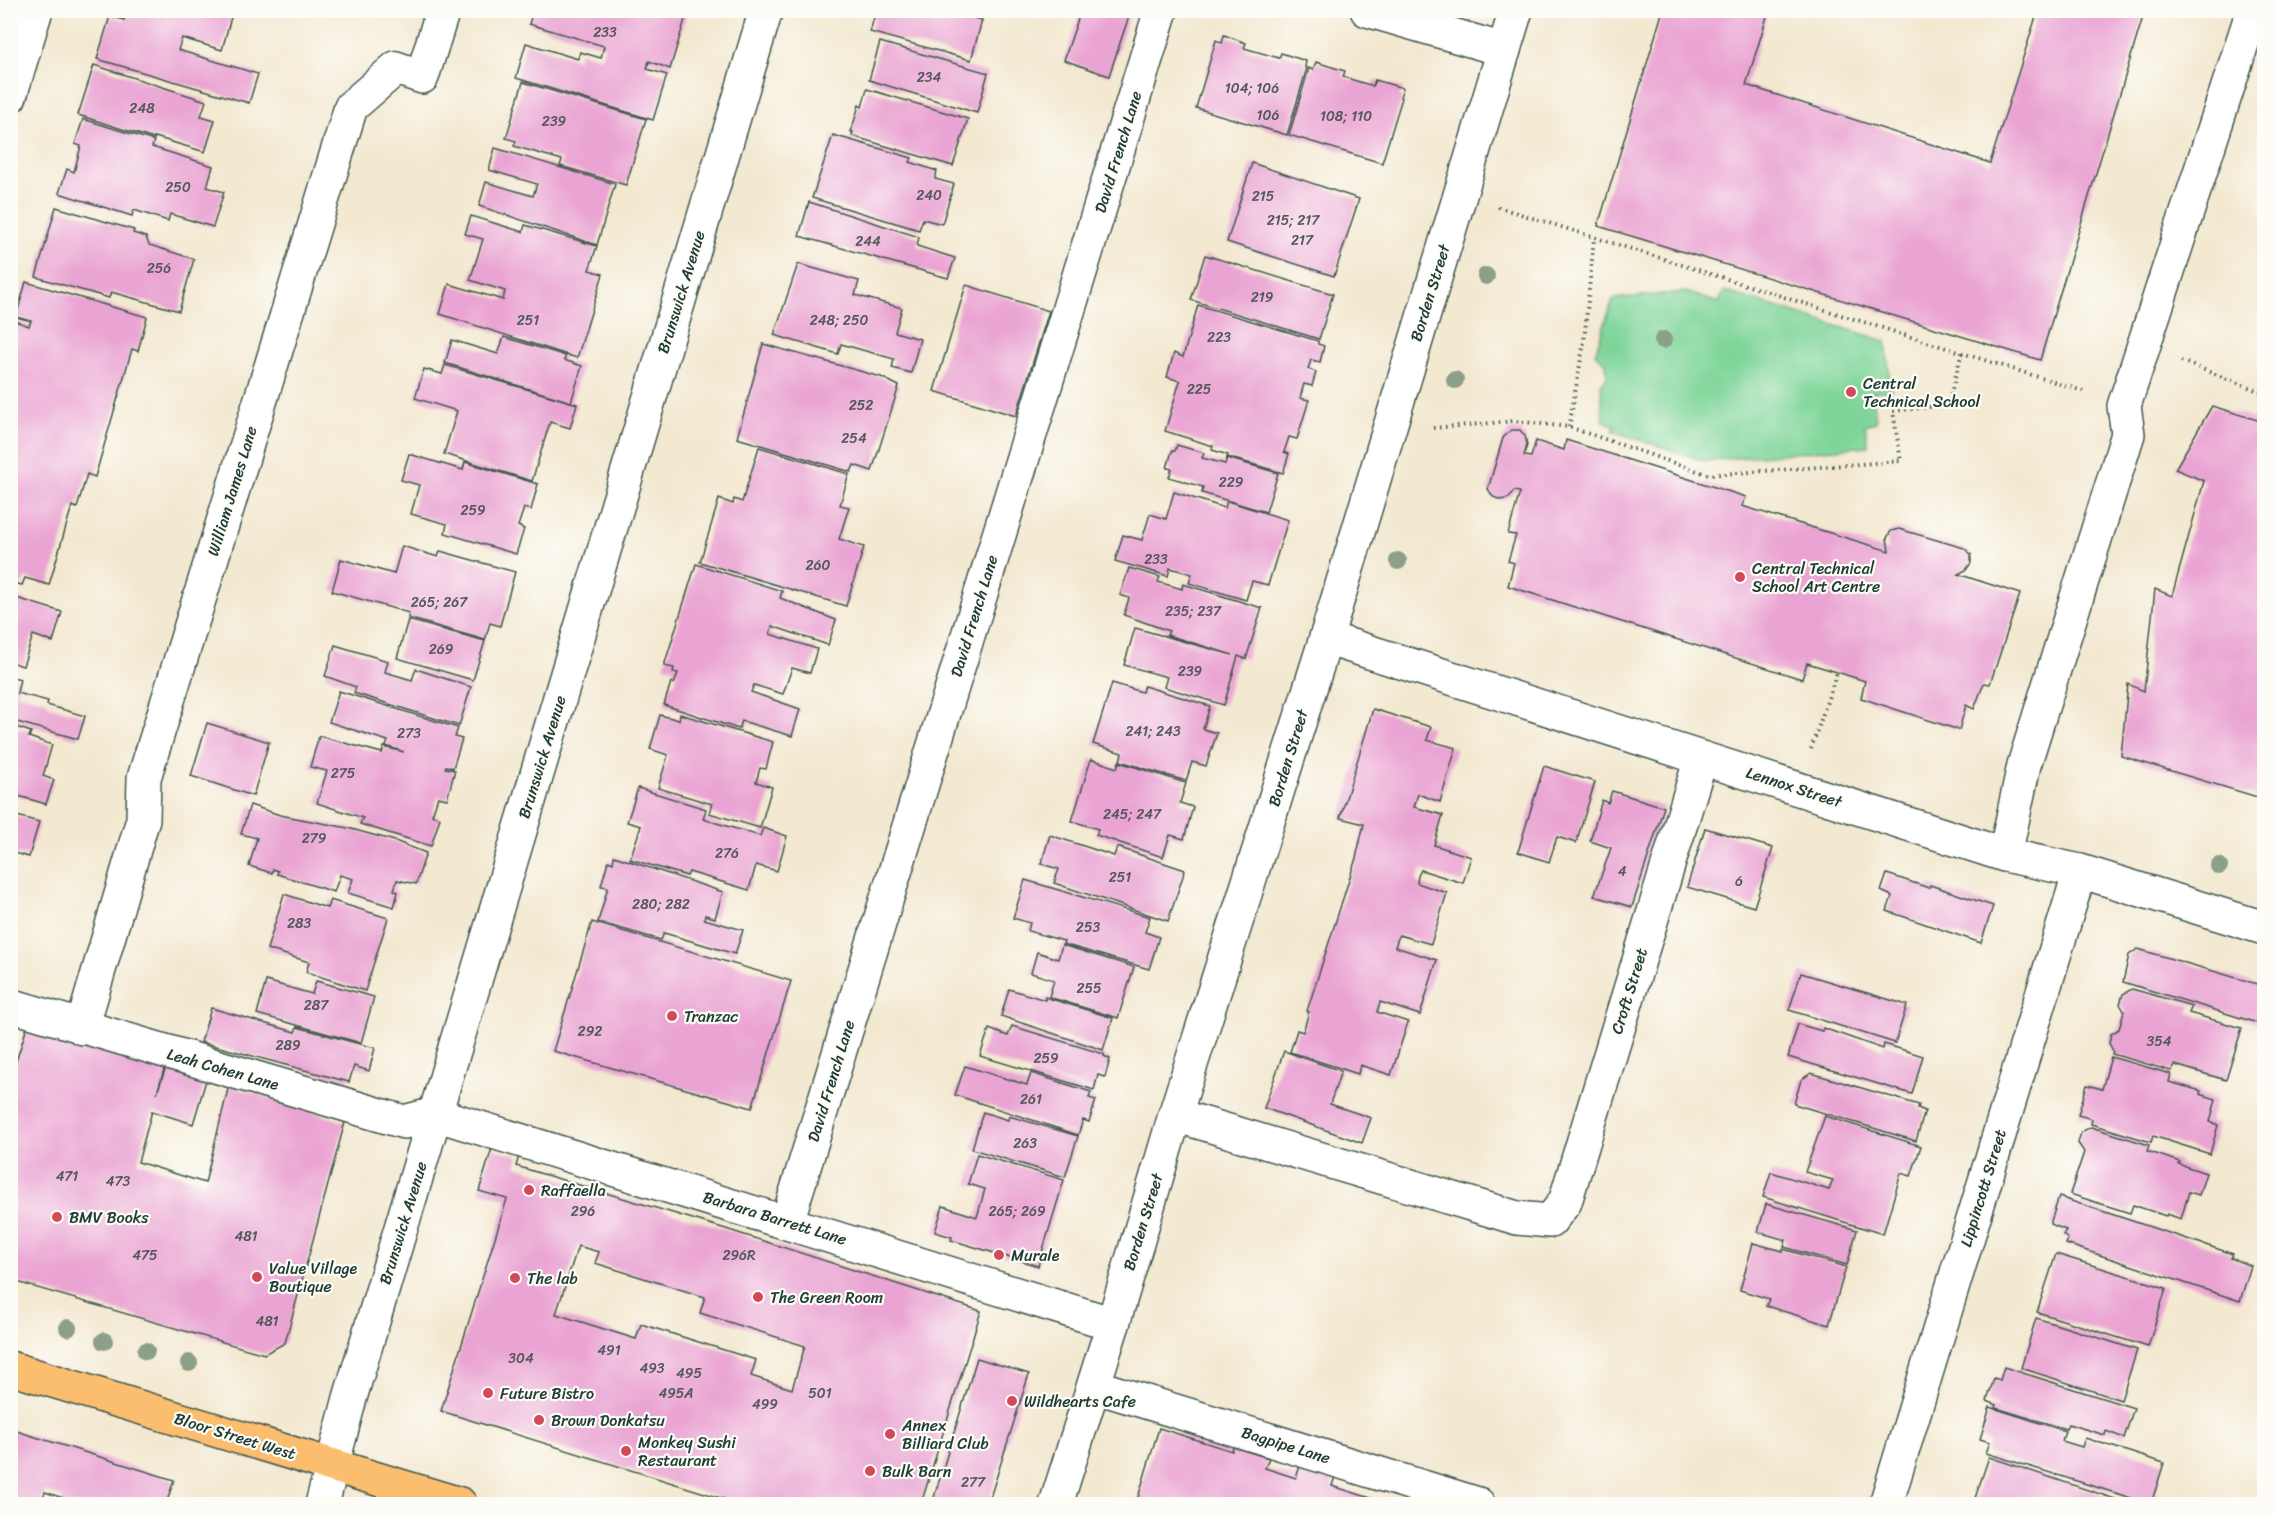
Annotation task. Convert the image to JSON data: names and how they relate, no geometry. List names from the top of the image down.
{
  "streets": {
    "main road": ["Bloor Street West"],
    "street": [
      "David French Lane",
      "Brunswick Avenue",
      "Borden Street",
      "William James Lane",
      "Lennox Street",
      "Croft Street",
      "Leah Cohen Lane",
      "Lippincott Street",
      "Barbara Barrett Lane",
      "Bagpipe Lane"
    ]
  },
  "crossings": [
    ["David French Lane", "Barbara Barrett Lane"],
    ["Brunswick Avenue", "Leah Cohen Lane"],
    ["Brunswick Avenue", "Barbara Barrett Lane"],
    ["Brunswick Avenue", "Bloor Street West"],
    ["Borden Street", "Lennox Street"],
    ["Borden Street", "Croft Street"],
    ["Borden Street", "Barbara Barrett Lane"],
    ["Borden Street", "Bagpipe Lane"],
    ["William James Lane", "Leah Cohen Lane"],
    ["Lennox Street", "Croft Street"],
    ["Lennox Street", "Lippincott Street"],
    ["Leah Cohen Lane", "Barbara Barrett Lane"]
  ],
  "places": [
    "Central Technical School",
    "Central Technical School Art Centre",
    "Tranzac",
    "Raffaella",
    "BMV Books",
    "Murale",
    "Value Village Boutique",
    "The lab",
    "The Green Room",
    "Future Bistro",
    "Wildhearts Cafe",
    "Brown Donkatsu",
    "Annex Billiard Club",
    "Monkey Sushi Restaurant",
    "Bulk Barn"
  ],
  "house_numbers": [
    "233",
    "234",
    "104; 106",
    "248",
    "106",
    "108; 110",
    "239",
    "250",
    "240",
    "215",
    "215; 217",
    "217",
    "244",
    "256",
    "219",
    "251",
    "248; 250",
    "223",
    "225",
    "252",
    "254",
    "229",
    "259",
    "233",
    "260",
    "265; 267",
    "235; 237",
    "269",
    "239",
    "241; 243",
    "273",
    "275",
    "245; 247",
    "279",
    "276",
    "4",
    "251",
    "6",
    "280; 282",
    "283",
    "253",
    "255",
    "287",
    "292",
    "354",
    "289",
    "259",
    "261",
    "263",
    "471",
    "473",
    "296",
    "265; 269",
    "481",
    "475",
    "296R",
    "481",
    "491",
    "304",
    "493",
    "495",
    "495A",
    "501",
    "499",
    "277"
  ]
}
